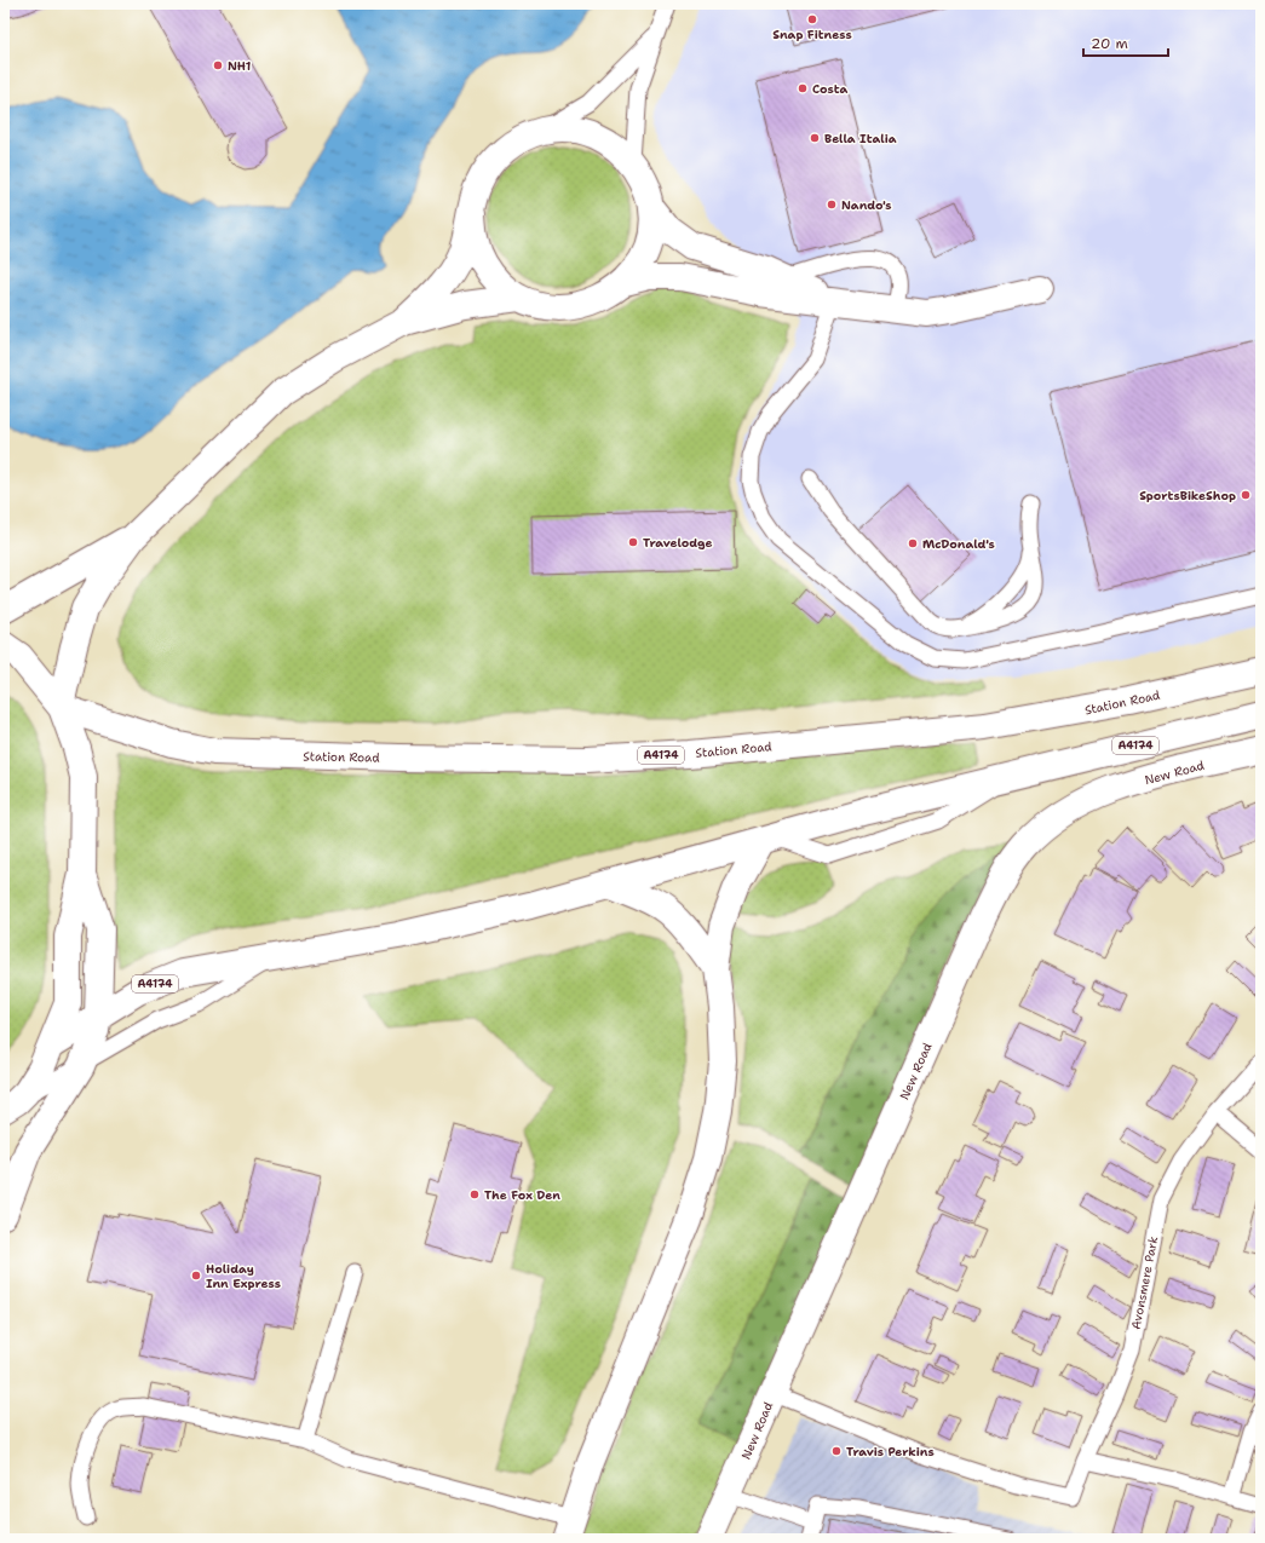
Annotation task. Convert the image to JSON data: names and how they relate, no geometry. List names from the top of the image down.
{
  "streets": {
    "street": ["Station Road", "A4174", "New Road"],
    "lane": ["Avonsmere Park"]
  },
  "crossings": [
    ["New Road", "Avonsmere Park"]
  ],
  "places": [
    "Snap Fitness",
    "NH1",
    "Costa",
    "Bella Italia",
    "Nando's",
    "SportsBikeShop",
    "Travelodge",
    "McDonald's",
    "The Fox Den",
    "Holiday Inn Express",
    "Travis Perkins"
  ],
  "scale_bar": "20 m"
}
